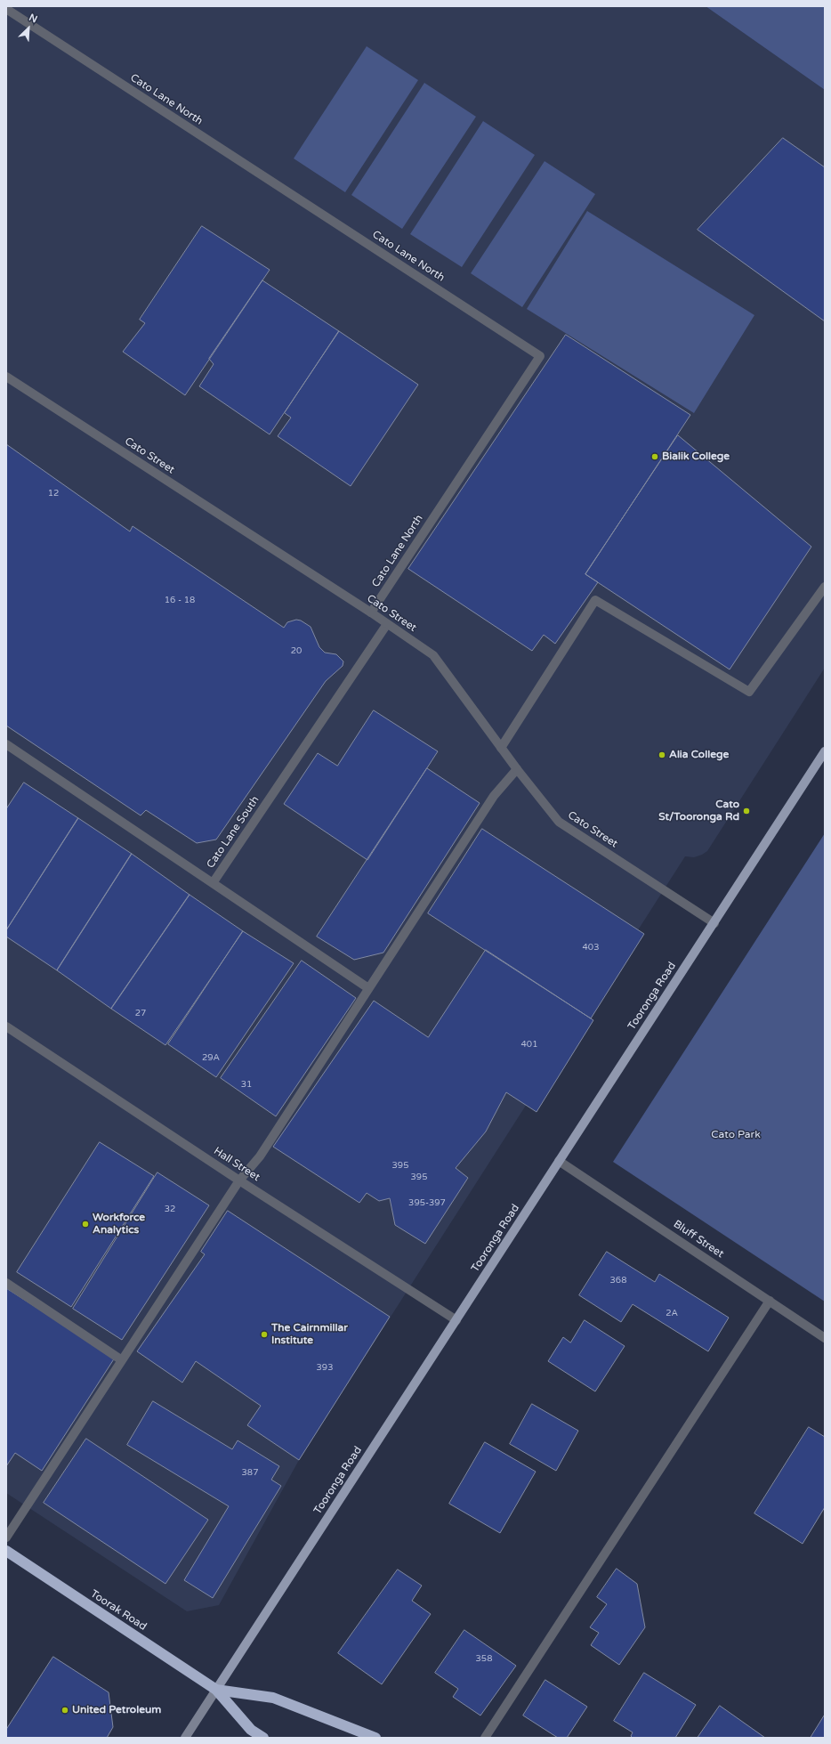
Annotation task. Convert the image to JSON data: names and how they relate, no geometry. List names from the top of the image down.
{
  "streets": {
    "highway": ["Toorak Road"],
    "main road": ["Tooronga Road"],
    "street": [
      "Cato Lane North",
      "Cato Street",
      "Cato Lane South",
      "Hall Street",
      "Bluff Street"
    ]
  },
  "crossings": [
    ["Cato Lane North", "Cato Street"],
    ["Cato Street", "Cato Lane South"],
    ["Cato Street", "Tooronga Road"],
    ["Tooronga Road", "Hall Street"],
    ["Tooronga Road", "Bluff Street"],
    ["Tooronga Road", "Toorak Road"]
  ],
  "parks": ["Cato Park"],
  "places": [
    "Bialik College",
    "Alia College",
    "Cato St/Tooronga Rd",
    "Workforce Analytics",
    "The Cairnmillar Institute",
    "United Petroleum"
  ],
  "house_numbers": [
    "12",
    "16 - 18",
    "20",
    "403",
    "27",
    "401",
    "29A",
    "31",
    "395",
    "395",
    "395-397",
    "32",
    "368",
    "2A",
    "393",
    "387",
    "358"
  ],
  "north": "top right"
}
